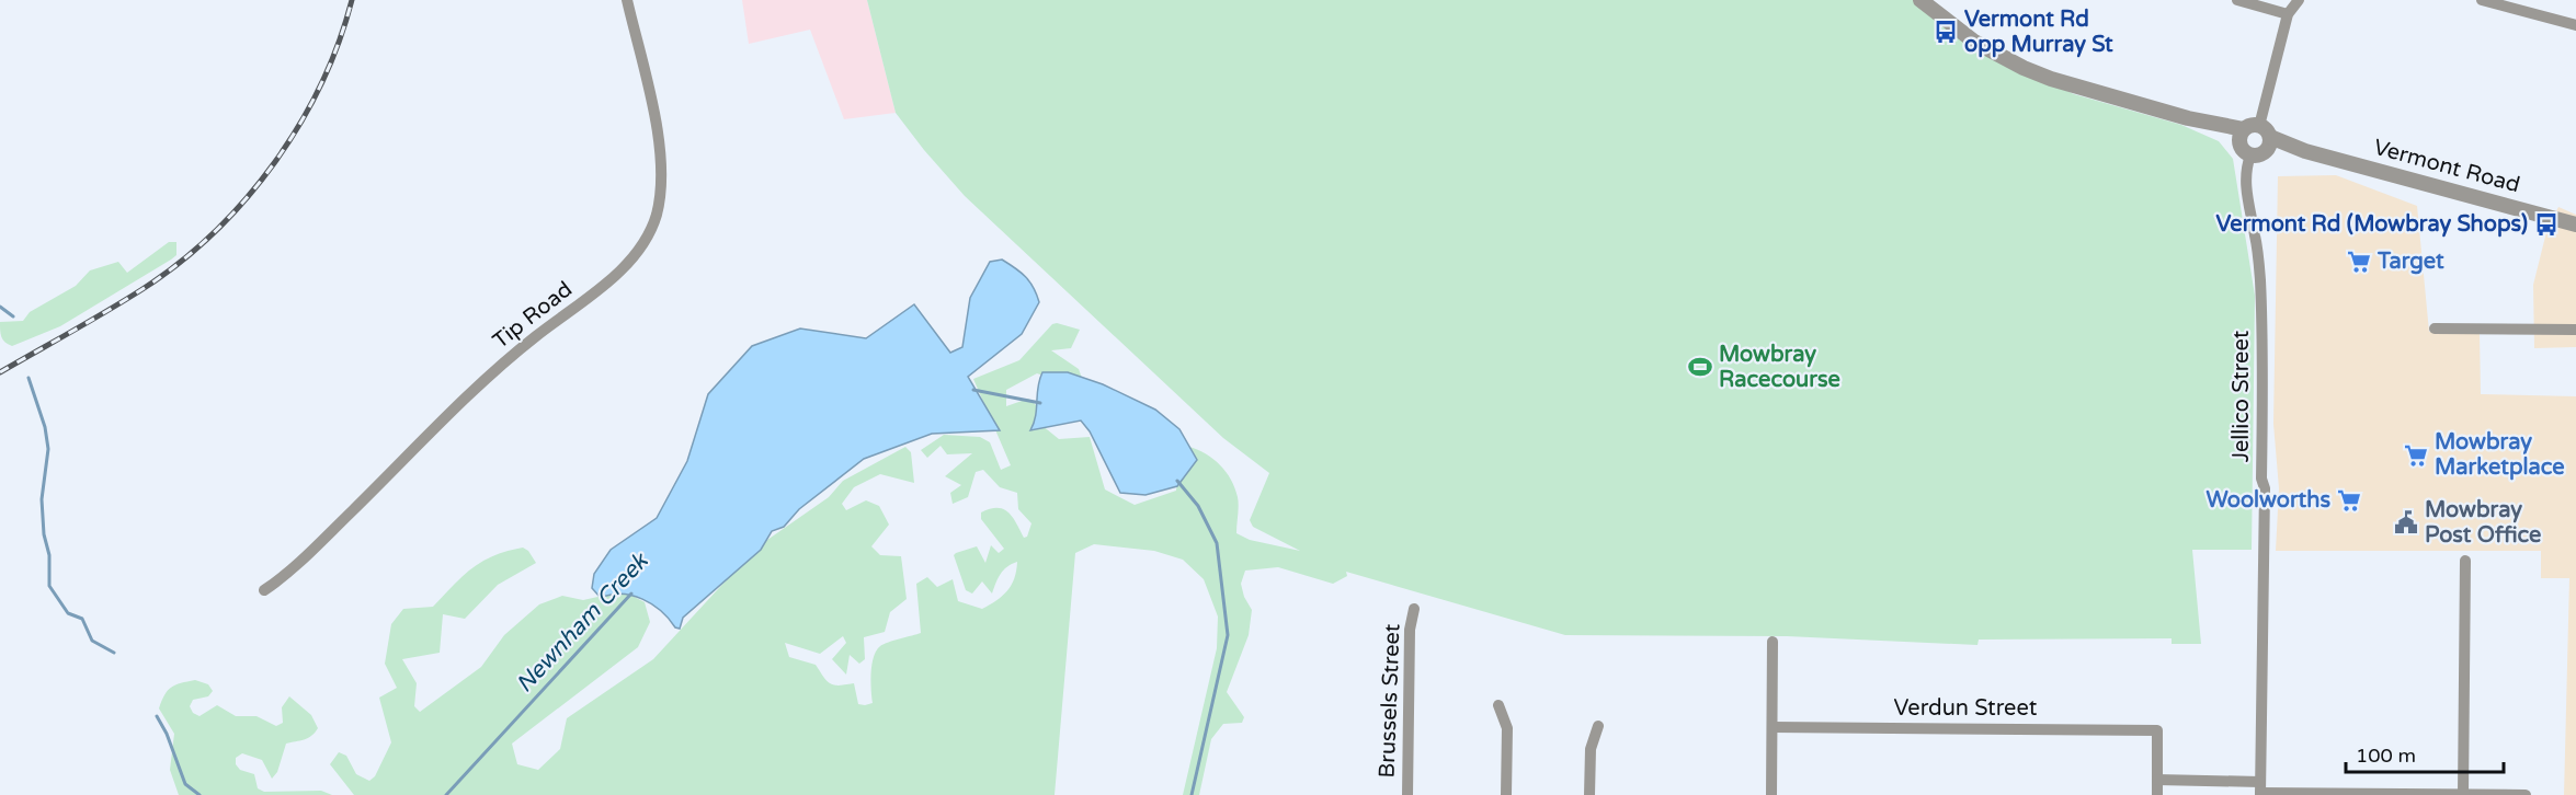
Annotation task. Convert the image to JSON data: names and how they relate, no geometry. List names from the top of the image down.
{
  "streets": {
    "street": [
      "Vermont Road",
      "Tip Road",
      "Jellico Street",
      "Brussels Street",
      "Verdun Street"
    ]
  },
  "crossings": [
    ["Vermont Road", "Jellico Street"]
  ],
  "water": ["Newnham Creek"],
  "places": {
    "bus stop": ["Vermont Rd opp Murray St", "Vermont Rd (Mowbray Shops)"],
    "supermarket": ["Target", "Mowbray Marketplace", "Woolworths"],
    "sports": ["Mowbray Racecourse"],
    "public building": ["Mowbray Post Office"]
  },
  "scale_bar": "100 m"
}
